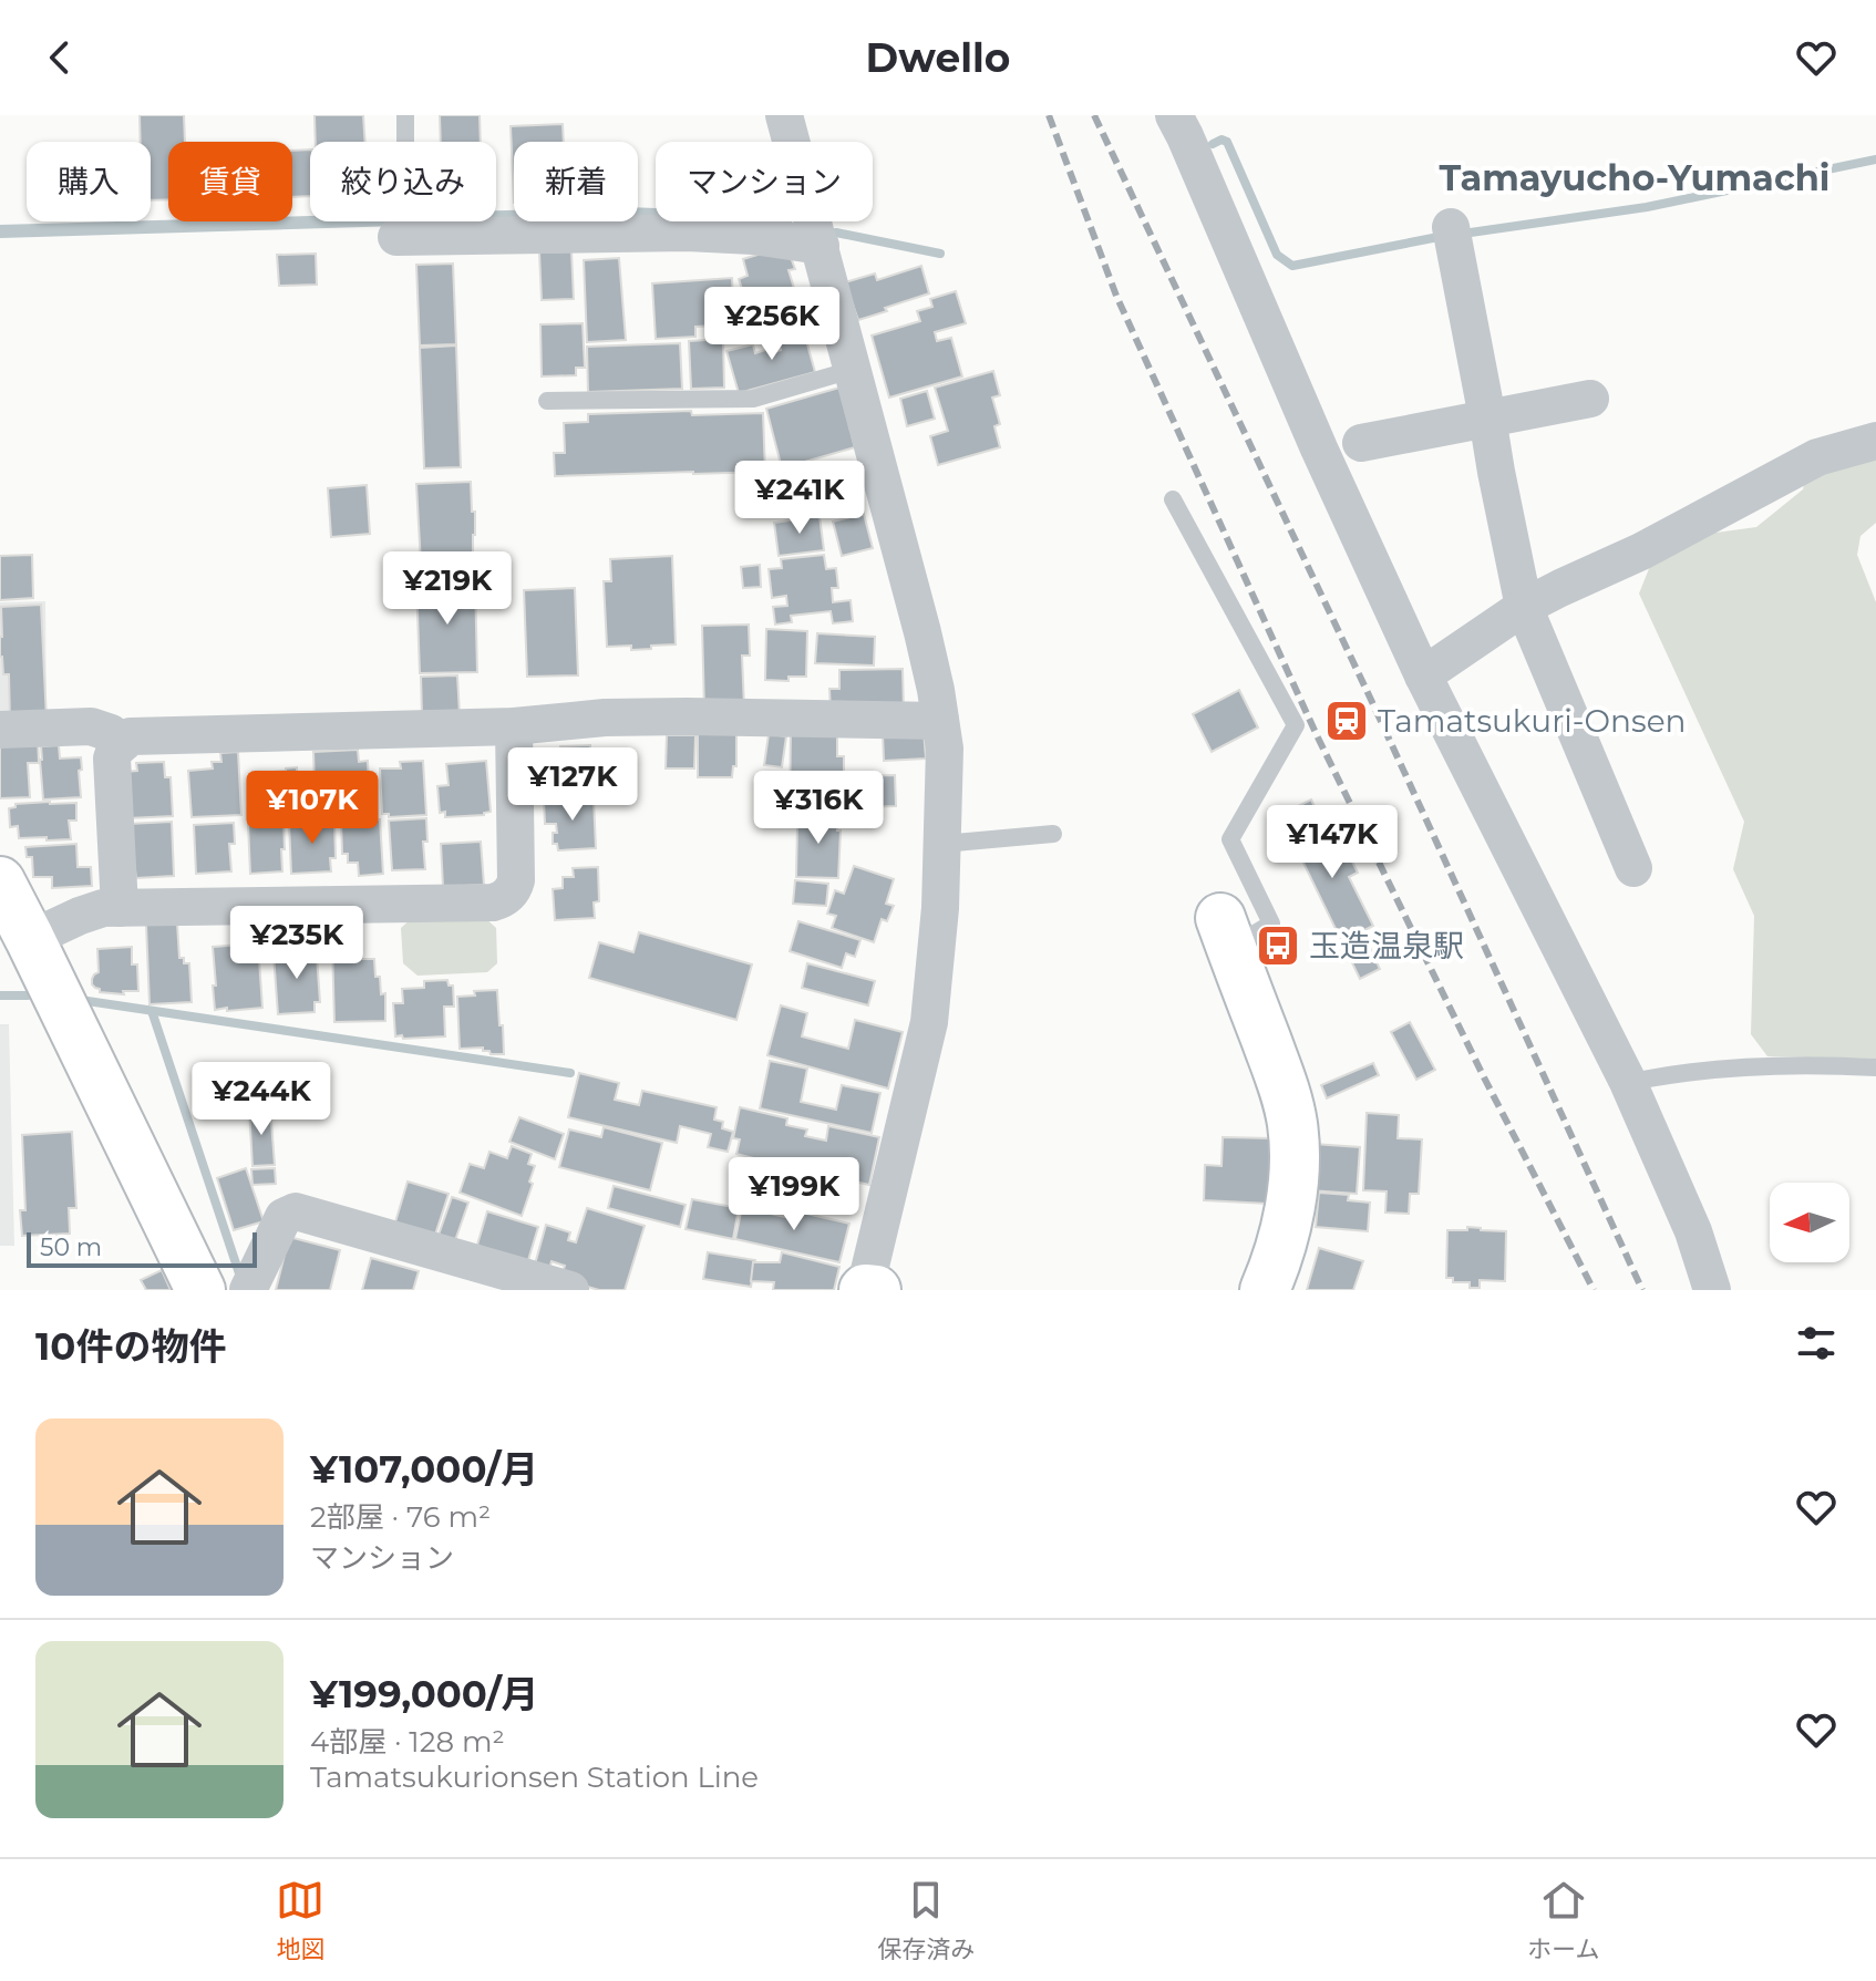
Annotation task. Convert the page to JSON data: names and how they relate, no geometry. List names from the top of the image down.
{
  "districts": ["Tamayucho-Yumachi"],
  "places": {
    "station": ["Tamatsukuri-Onsen"],
    "bus stop": ["玉造温泉駅"]
  },
  "scale_bar": "50 m",
  "north": "left",
  "page": {
    "header": "Dwello",
    "chip": [
      "購入",
      "賃貸",
      "絞り込み",
      "新着",
      "マンション"
    ],
    "price": [
      "¥256K",
      "¥241K",
      "¥219K",
      "¥127K",
      "¥107K",
      "¥316K",
      "¥147K",
      "¥235K",
      "¥244K",
      "¥199K"
    ],
    "scale": "50 m",
    "heading": "10件の物件",
    "list": [
      {
        "name": "¥107,000/月",
        "note": "2部屋 · 76 m² · マンション"
      },
      {
        "name": "¥199,000/月",
        "note": "4部屋 · 128 m² · Tamatsukurionsen Station Line"
      }
    ],
    "tabs": ["地図", "保存済み", "ホーム"]
  }
}
